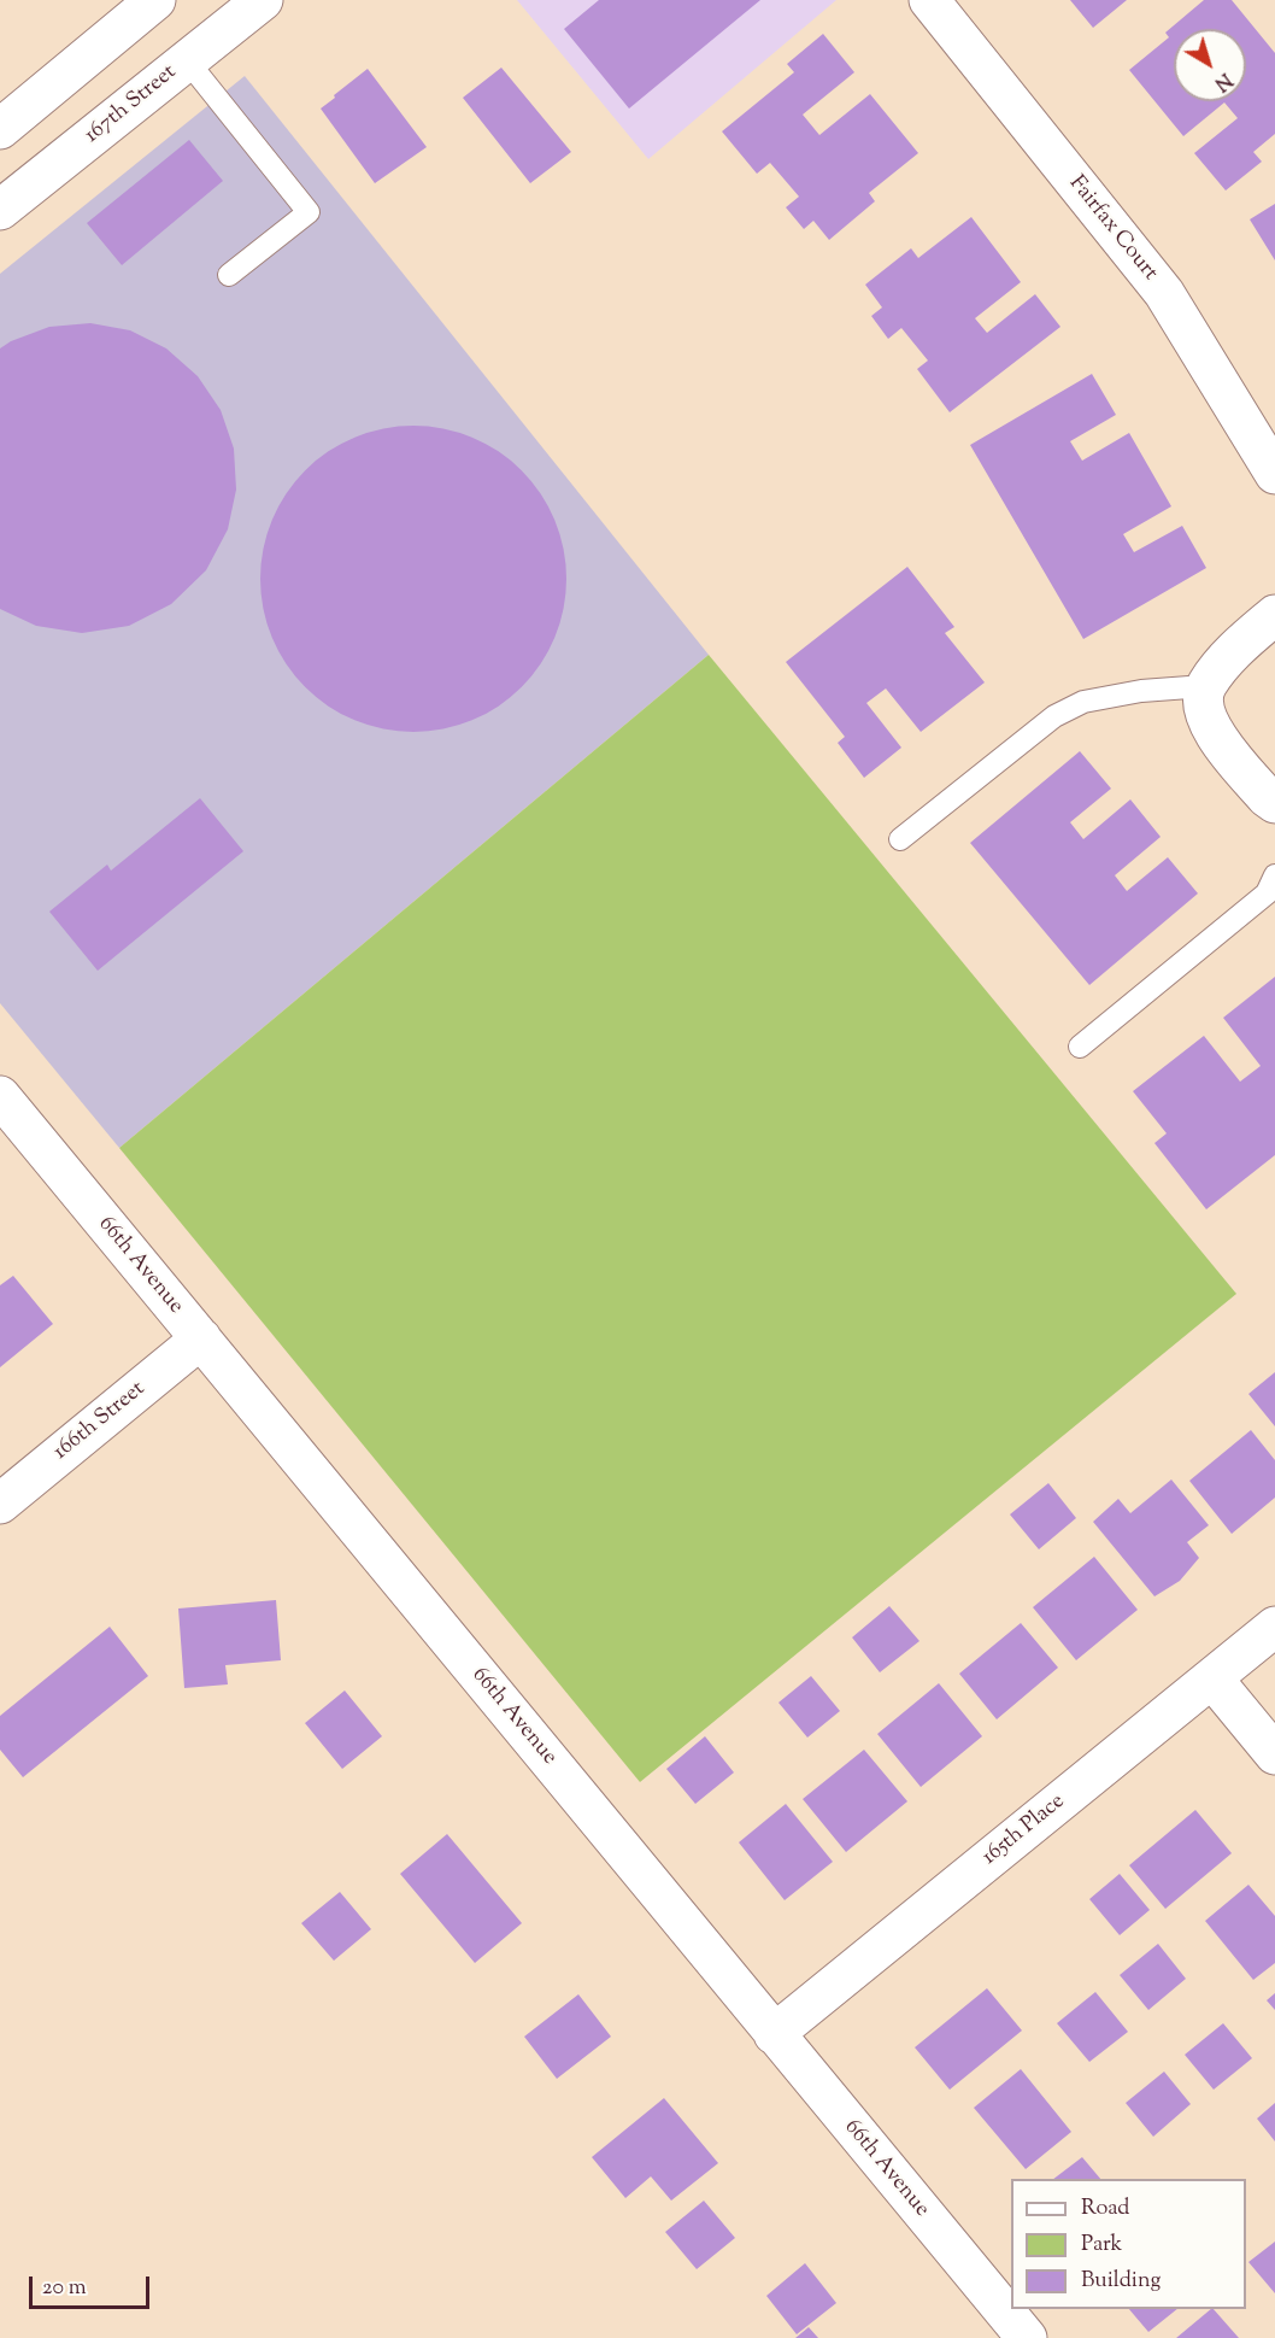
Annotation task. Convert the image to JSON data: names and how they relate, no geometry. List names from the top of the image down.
{
  "streets": {
    "street": [
      "167th Street",
      "Fairfax Court",
      "66th Avenue",
      "166th Street",
      "165th Place"
    ]
  },
  "crossings": [
    ["66th Avenue", "166th Street"],
    ["66th Avenue", "165th Place"]
  ],
  "legend": ["Road", "Park", "Building"],
  "scale_bar": "20 m",
  "north": "bottom right"
}
